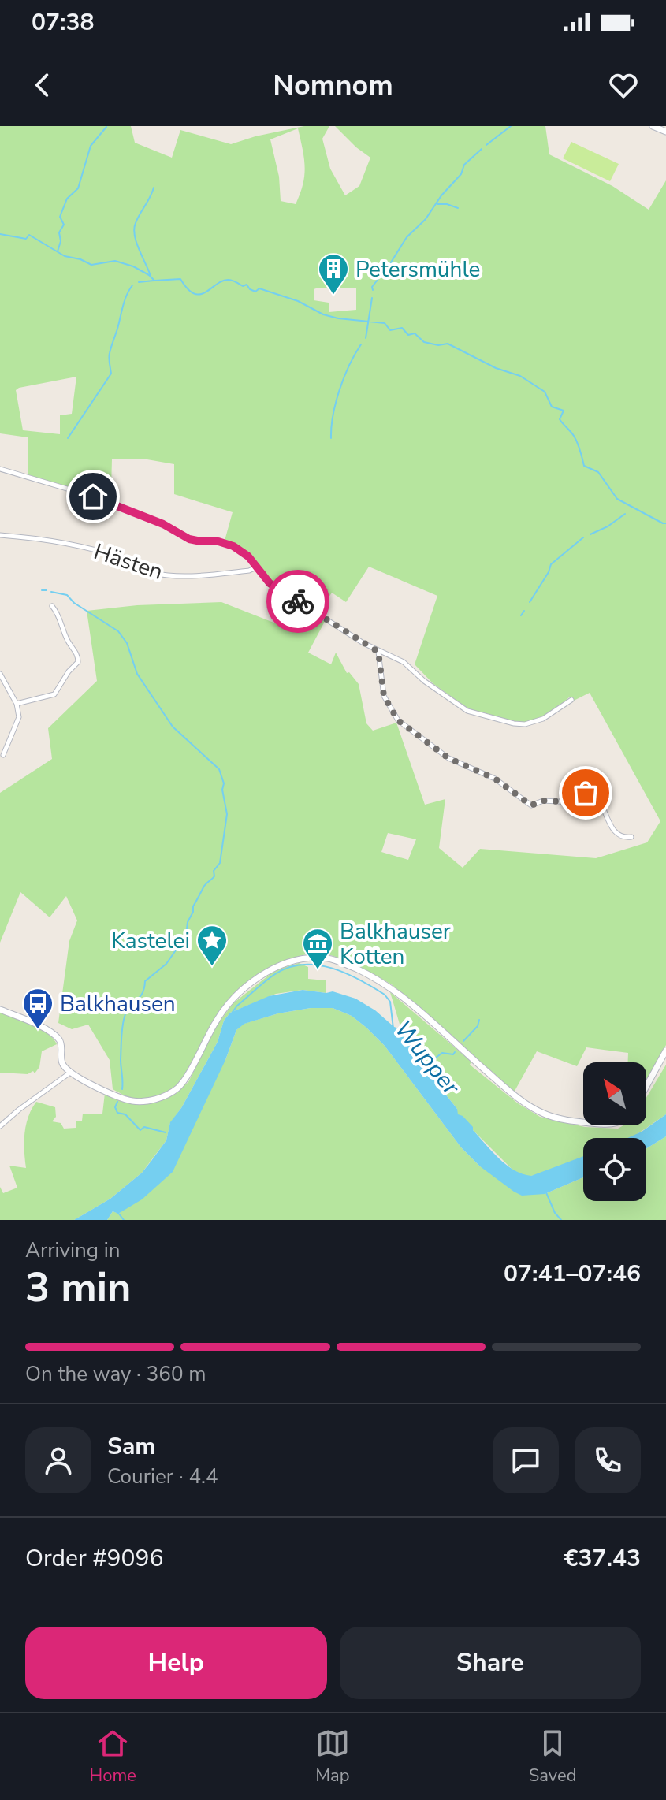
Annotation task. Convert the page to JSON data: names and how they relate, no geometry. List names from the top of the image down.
{
  "streets": {
    "street": ["Hästen"]
  },
  "water": ["Wupper"],
  "places": {
    "building": ["Petersmühle"],
    "place": ["Kastelei"],
    "museum": ["Balkhauser Kotten"],
    "bus stop": ["Balkhausen"]
  },
  "north": "top left",
  "page": {
    "status": "07:38",
    "header": "Nomnom",
    "heading": ["3 min", "Arriving in", "07:41–07:46"],
    "panel": [
      "Sam",
      "Courier · 4.4",
      "Order #9096",
      "€37.43"
    ],
    "bar": "On the way · 360 m",
    "buttons": ["Help", "Share"],
    "tabs": ["Home", "Map", "Saved"]
  }
}
